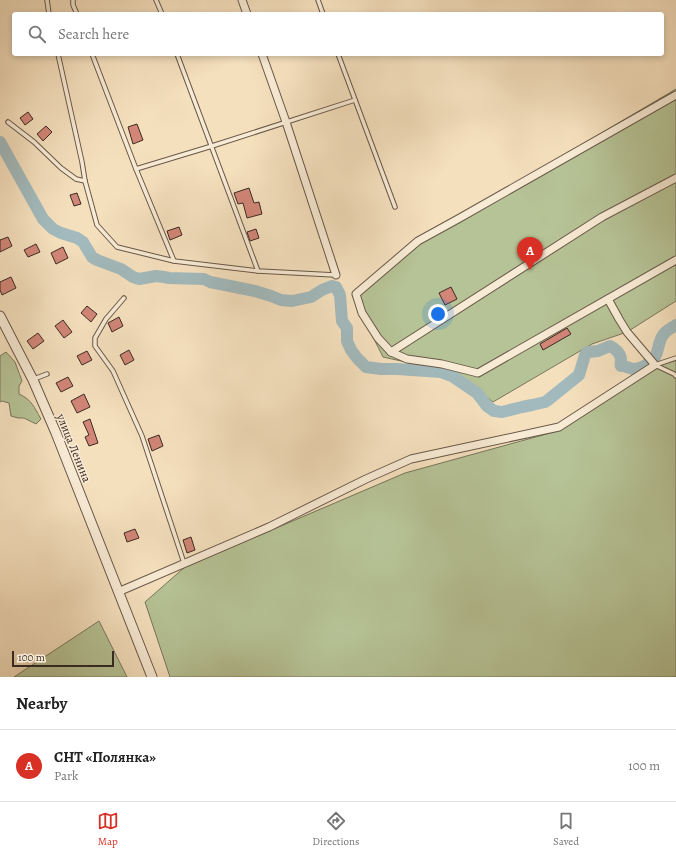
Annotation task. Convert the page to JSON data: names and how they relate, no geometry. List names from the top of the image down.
{
  "streets": {
    "street": ["улица Ленина"]
  },
  "scale_bar": "100 m",
  "page": {
    "search": "Search here",
    "pins": "A",
    "scale": "100 m",
    "heading": "Nearby",
    "list": [
      {
        "mark": "A",
        "name": "СНТ «Полянка»",
        "note": "Park",
        "value": "100 m"
      }
    ],
    "nav": ["Map", "Directions", "Saved"]
  }
}
